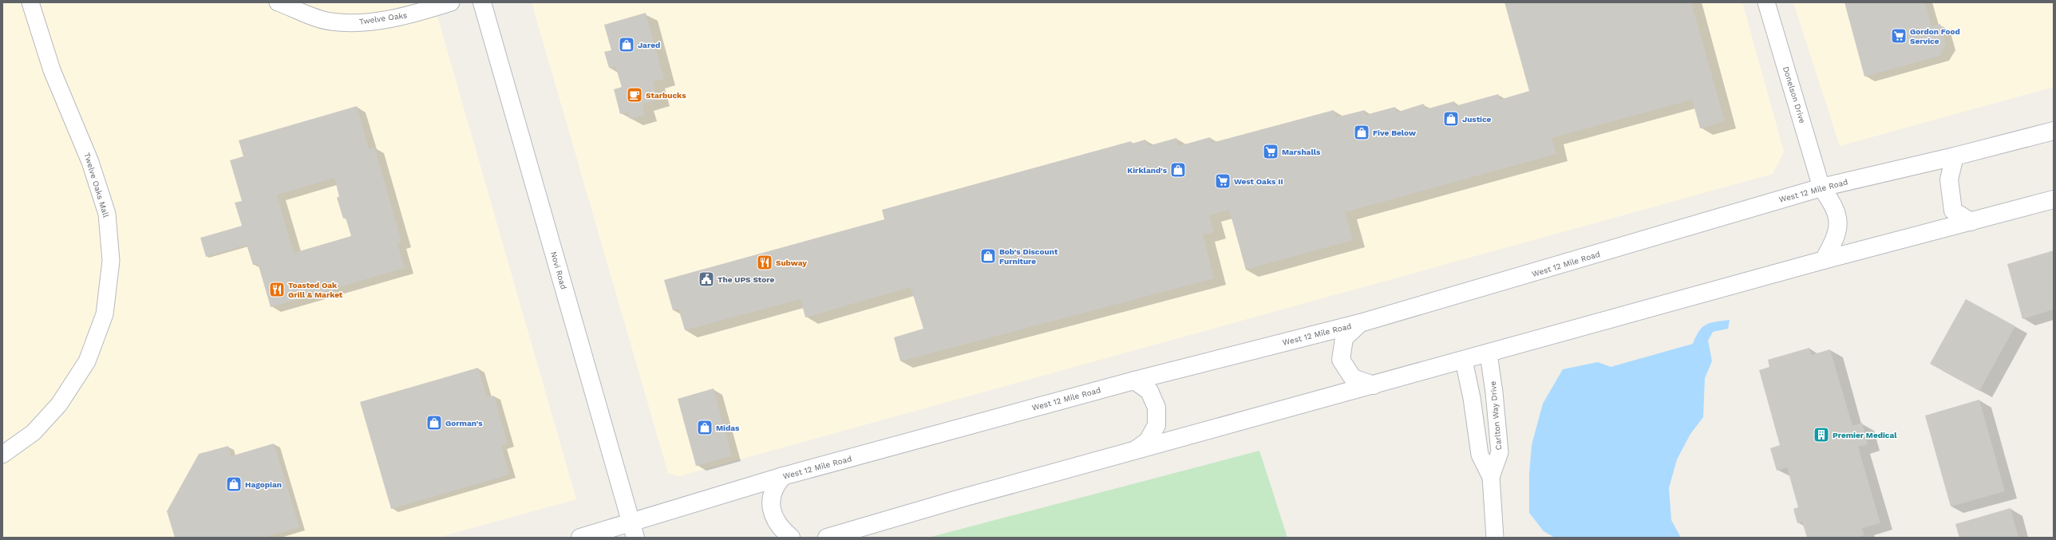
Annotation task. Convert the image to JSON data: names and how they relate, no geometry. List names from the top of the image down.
{
  "streets": {
    "main road": ["West 12 Mile Road", "Novi Road"],
    "street": [
      "Twelve Oaks",
      "Donelson Drive",
      "Twelve Oaks Mall",
      "Carlton Way Drive"
    ]
  },
  "crossings": [
    ["Donelson Drive", "West 12 Mile Road"],
    ["West 12 Mile Road", "Novi Road"]
  ],
  "places": {
    "supermarket": ["Gordon Food Service", "Marshalls", "West Oaks II"],
    "shop": [
      "Jared",
      "Justice",
      "Five Below",
      "Kirkland's",
      "Bob's Discount Furniture",
      "Gorman's",
      "Midas",
      "Hagopian"
    ],
    "cafe": ["Starbucks"],
    "restaurant": ["Subway", "Toasted Oak Grill & Market"],
    "public building": ["The UPS Store"],
    "building": ["Premier Medical"]
  }
}
